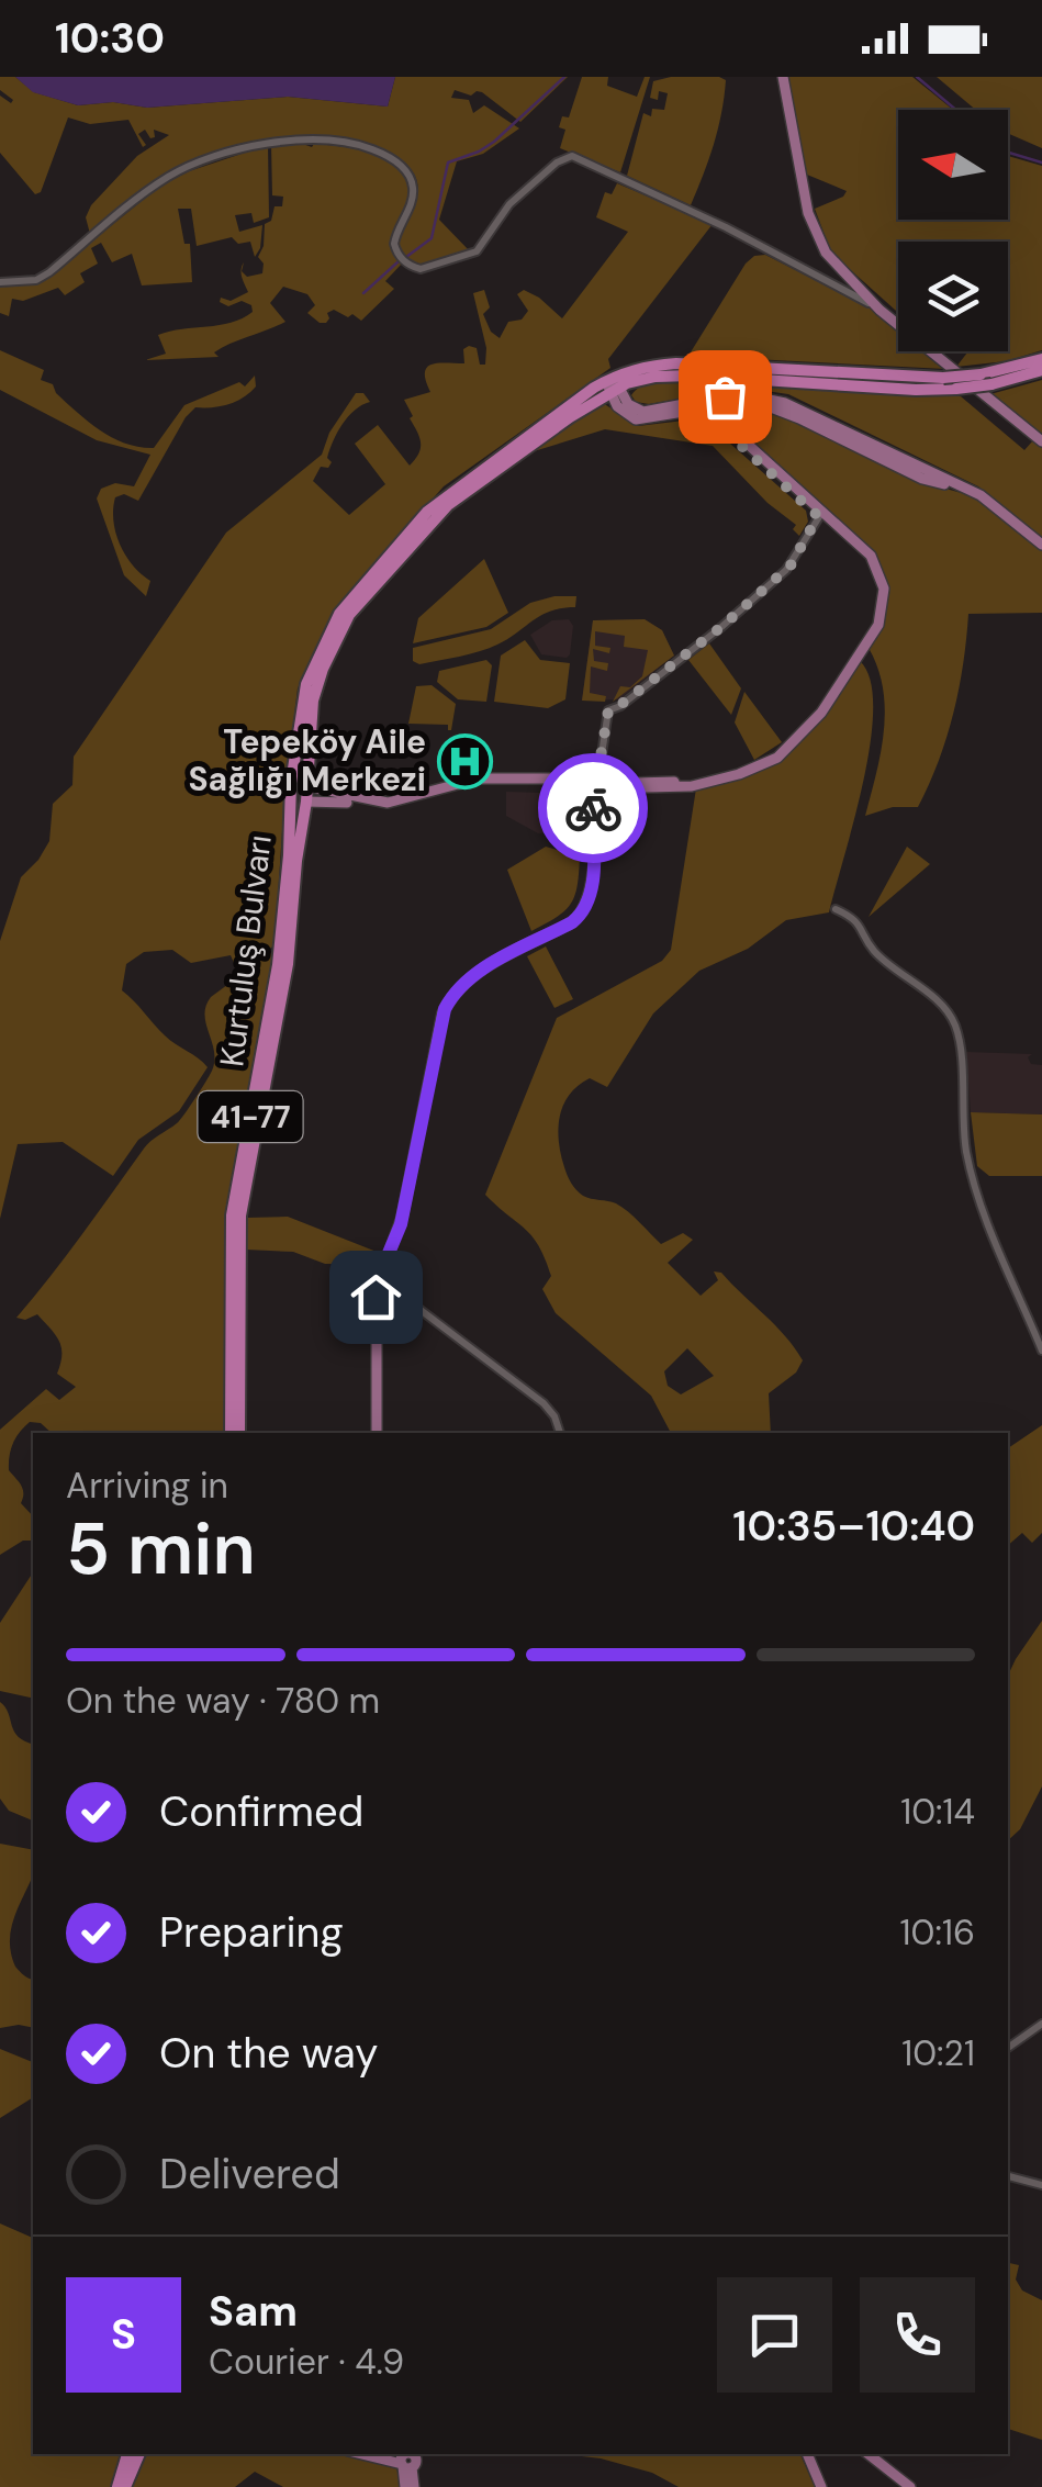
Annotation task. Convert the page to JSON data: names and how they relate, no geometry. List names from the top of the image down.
{
  "streets": {
    "highway": ["Kurtuluş Bulvarı", "41-77"]
  },
  "places": {
    "hospital": ["Tepeköy Aile Sağlığı Merkezi"]
  },
  "north": "left",
  "page": {
    "status": "10:30",
    "heading": ["5 min", "Arriving in", "10:35–10:40"],
    "panel": ["Sam", "Courier · 4.9"],
    "bar": "On the way · 780 m",
    "list": [
      ["Confirmed", "10:14"],
      ["Preparing", "10:16"],
      ["On the way", "10:21"],
      "Delivered"
    ],
    "round": "S"
  }
}
